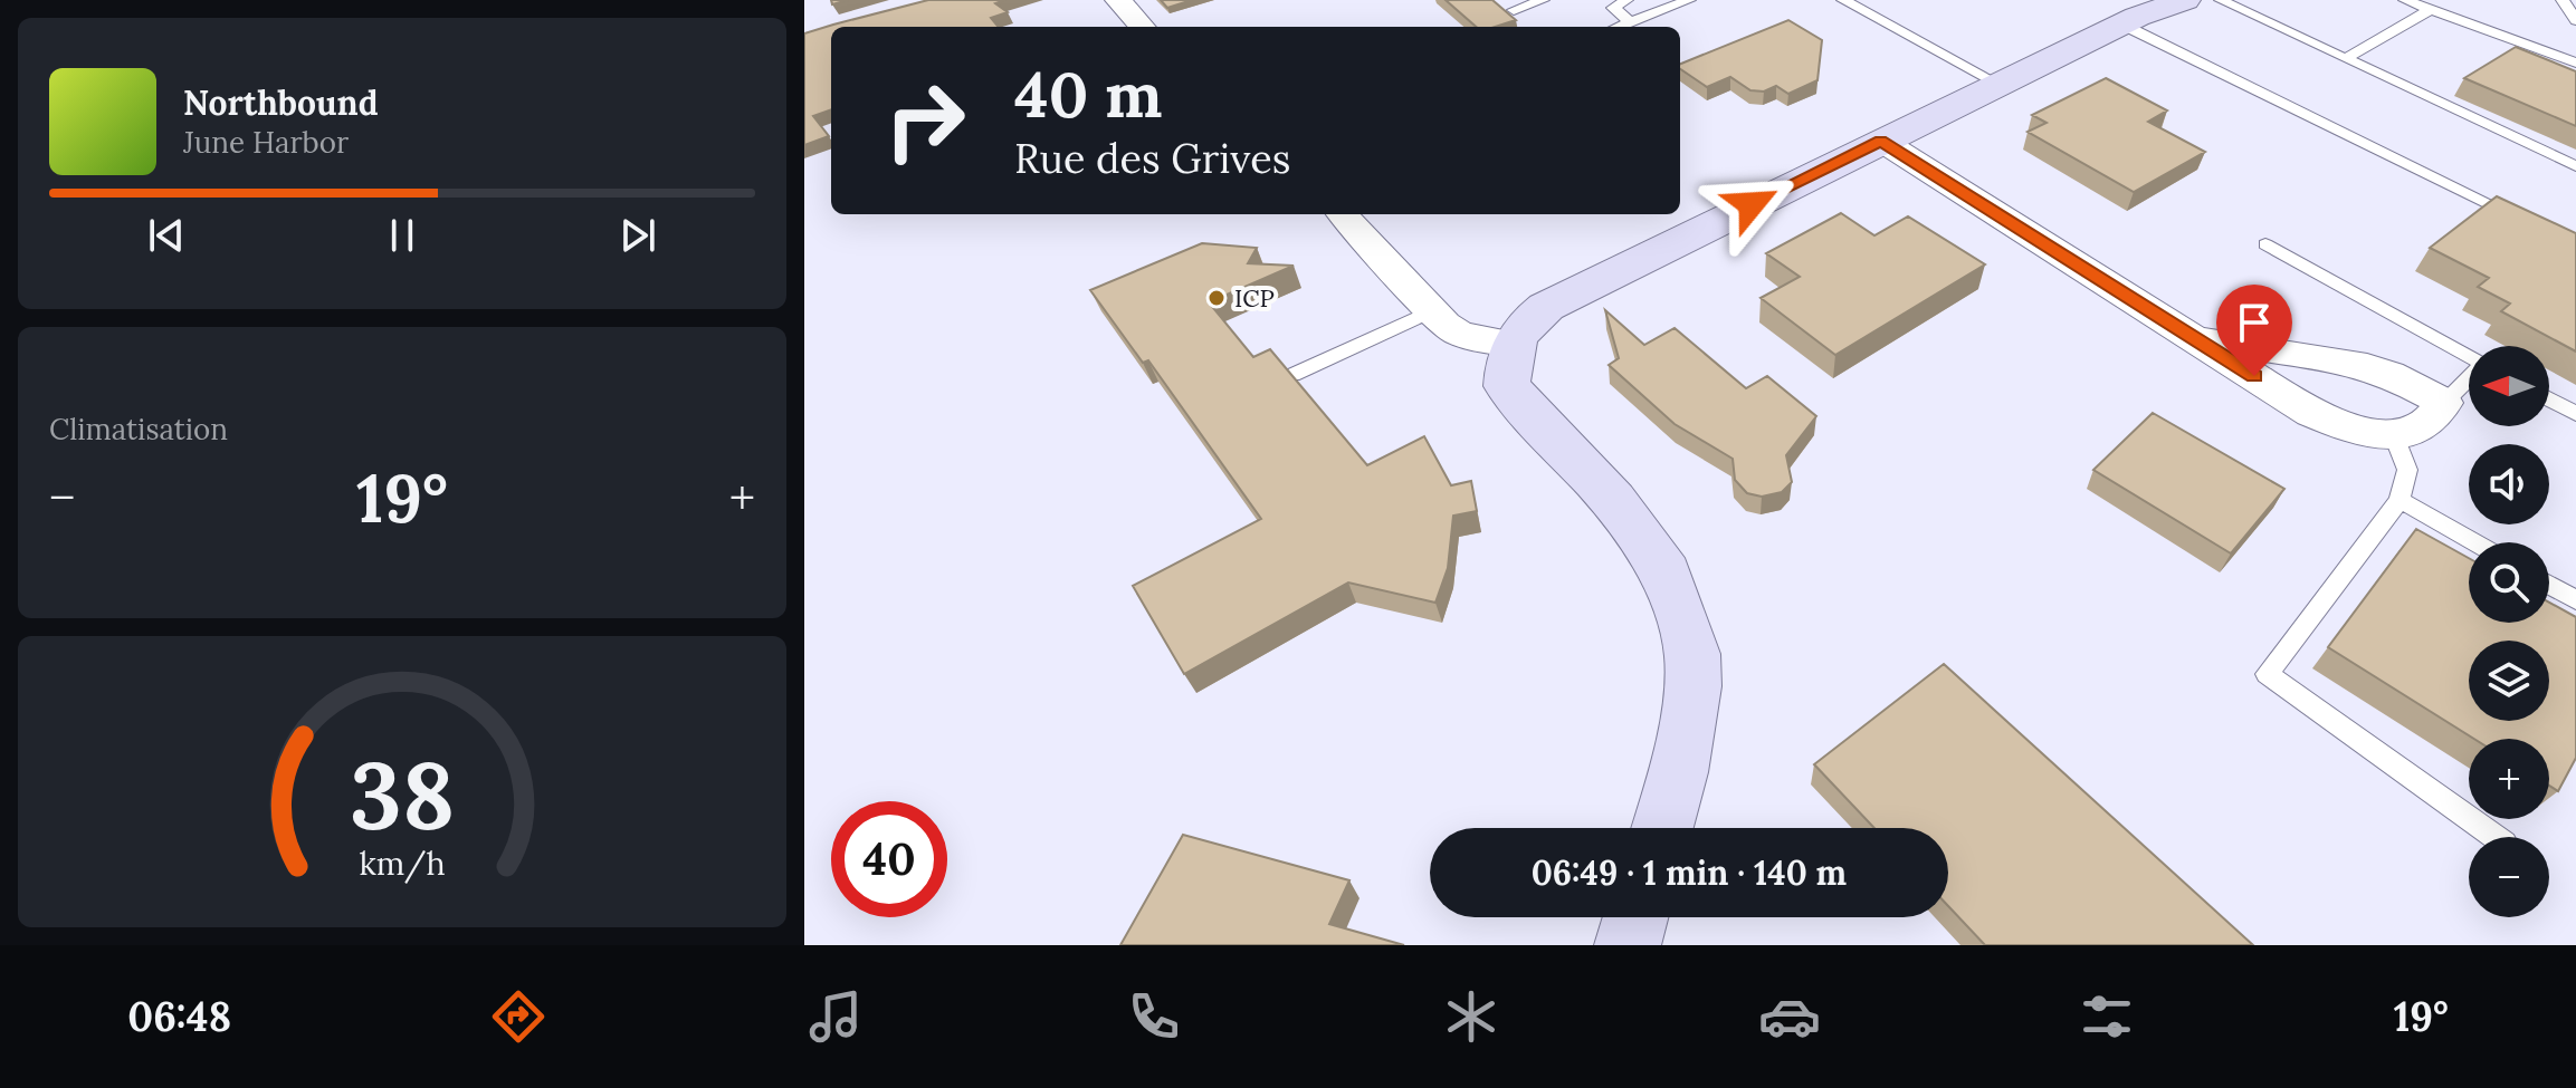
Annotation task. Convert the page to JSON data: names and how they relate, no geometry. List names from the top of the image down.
{
  "places": ["ICP"],
  "north": "left",
  "page": {
    "turn": ["40 m", "Rue des Grives"],
    "song": ["Northbound", "June Harbor"],
    "tile": "Climatisation",
    "map_buttons": ["+", "−"],
    "heat": ["−", "19°", "+"],
    "limit": "40",
    "trip": "06:49 · 1 min · 140 m",
    "tabs": ["06:48", "19°"],
    "gauge": ["38", "km/h"]
  }
}
